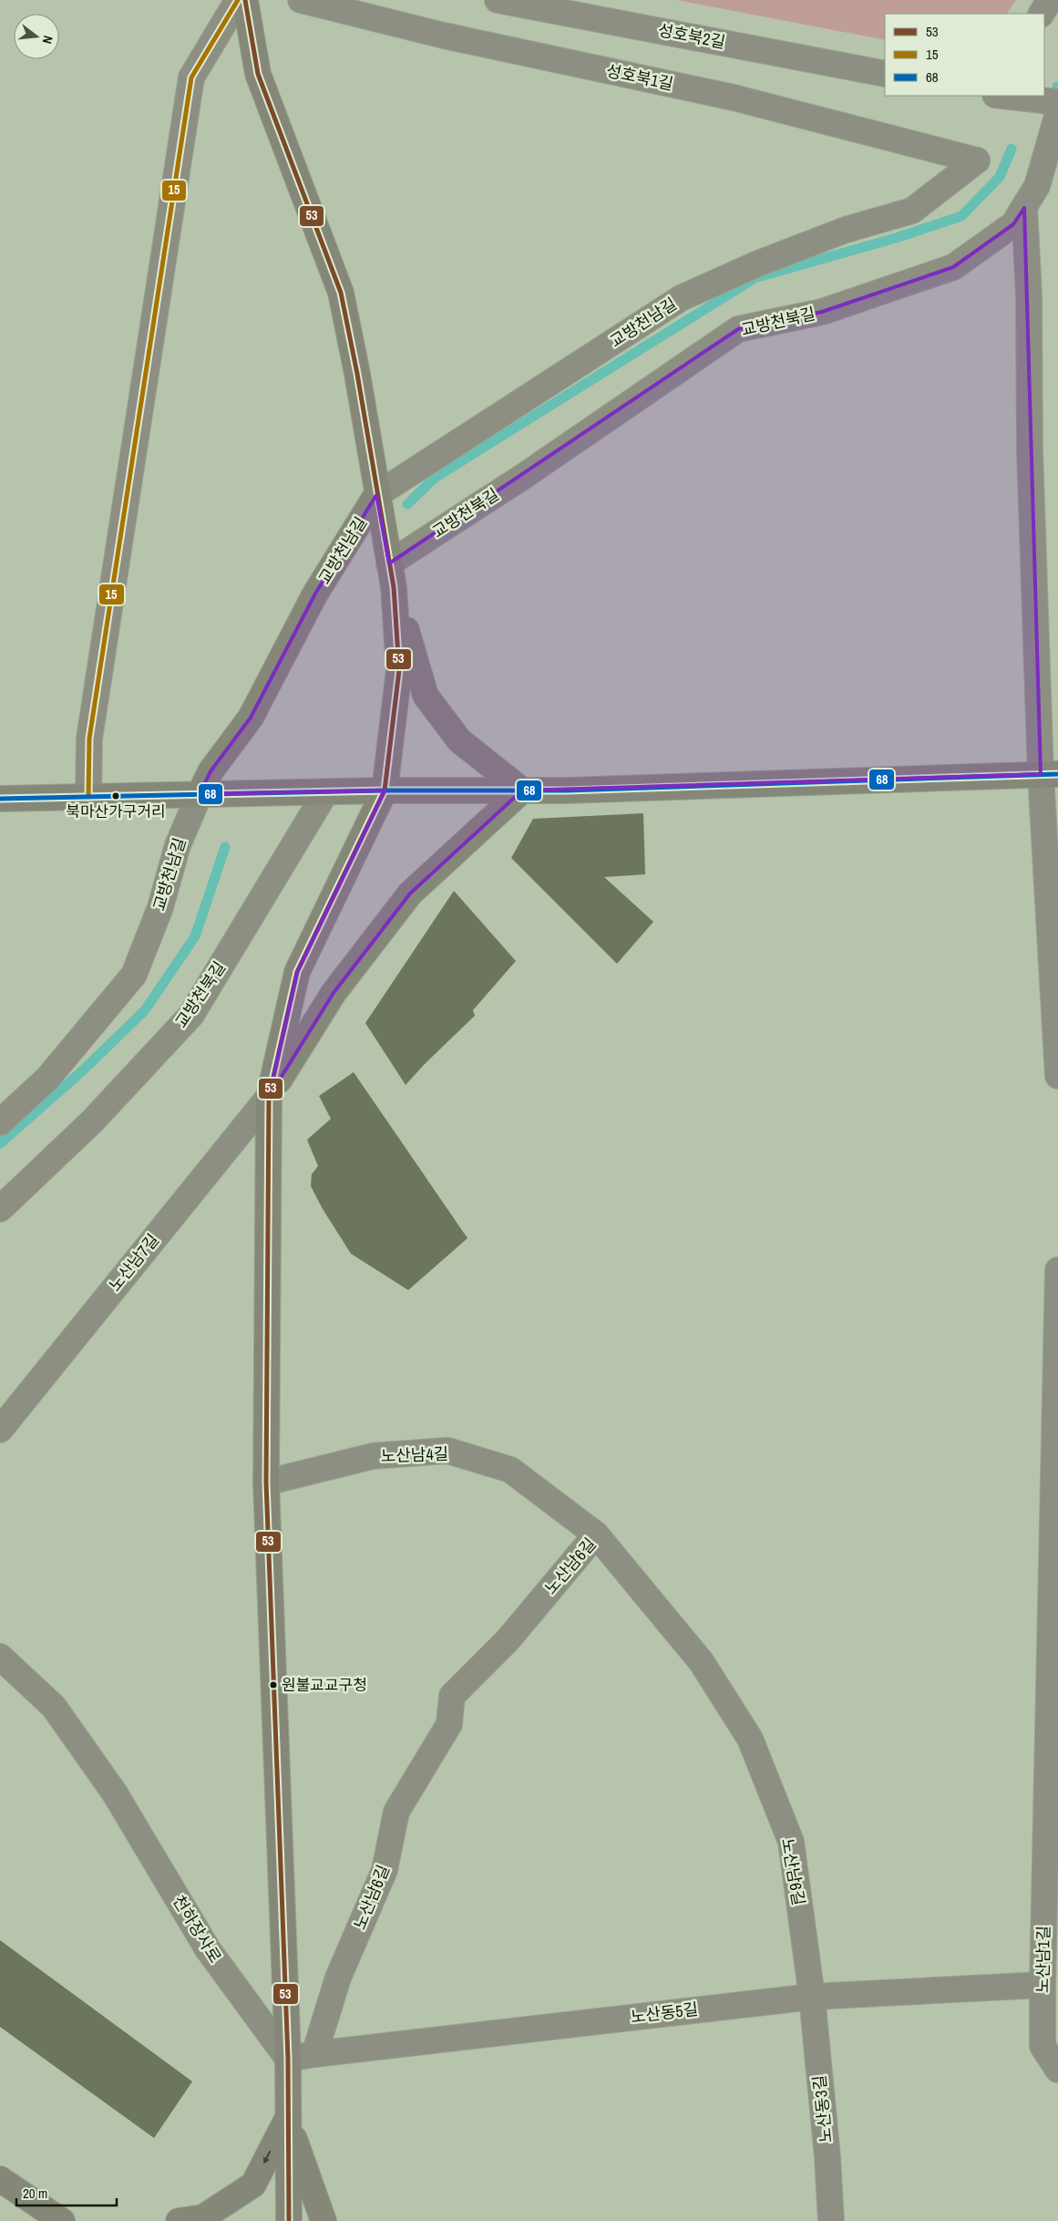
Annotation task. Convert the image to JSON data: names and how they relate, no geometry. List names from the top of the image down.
{
  "streets": {
    "main road": ["교방천남길"],
    "street": [
      "성호북2길",
      "성호북1길",
      "교방천북길",
      "노산남7길",
      "노산남4길",
      "노산남6길",
      "천하장사로",
      "노산남1길",
      "노산동5길",
      "노산동3길"
    ]
  },
  "crossings": [
    ["성호북1길", "교방천남길"],
    ["노산남4길", "노산남6길"],
    ["노산남6길", "노산동5길"],
    ["노산남6길", "노산동3길"],
    ["천하장사로", "노산동5길"],
    ["노산남1길", "노산동5길"],
    ["노산동5길", "노산동3길"]
  ],
  "places": ["북마산가구거리", "원불교교구청"],
  "lines": ["transit line 53", "transit line 15", "transit line 68"],
  "legend": ["53", "15", "68"],
  "scale_bar": "20 m",
  "north": "right"
}
